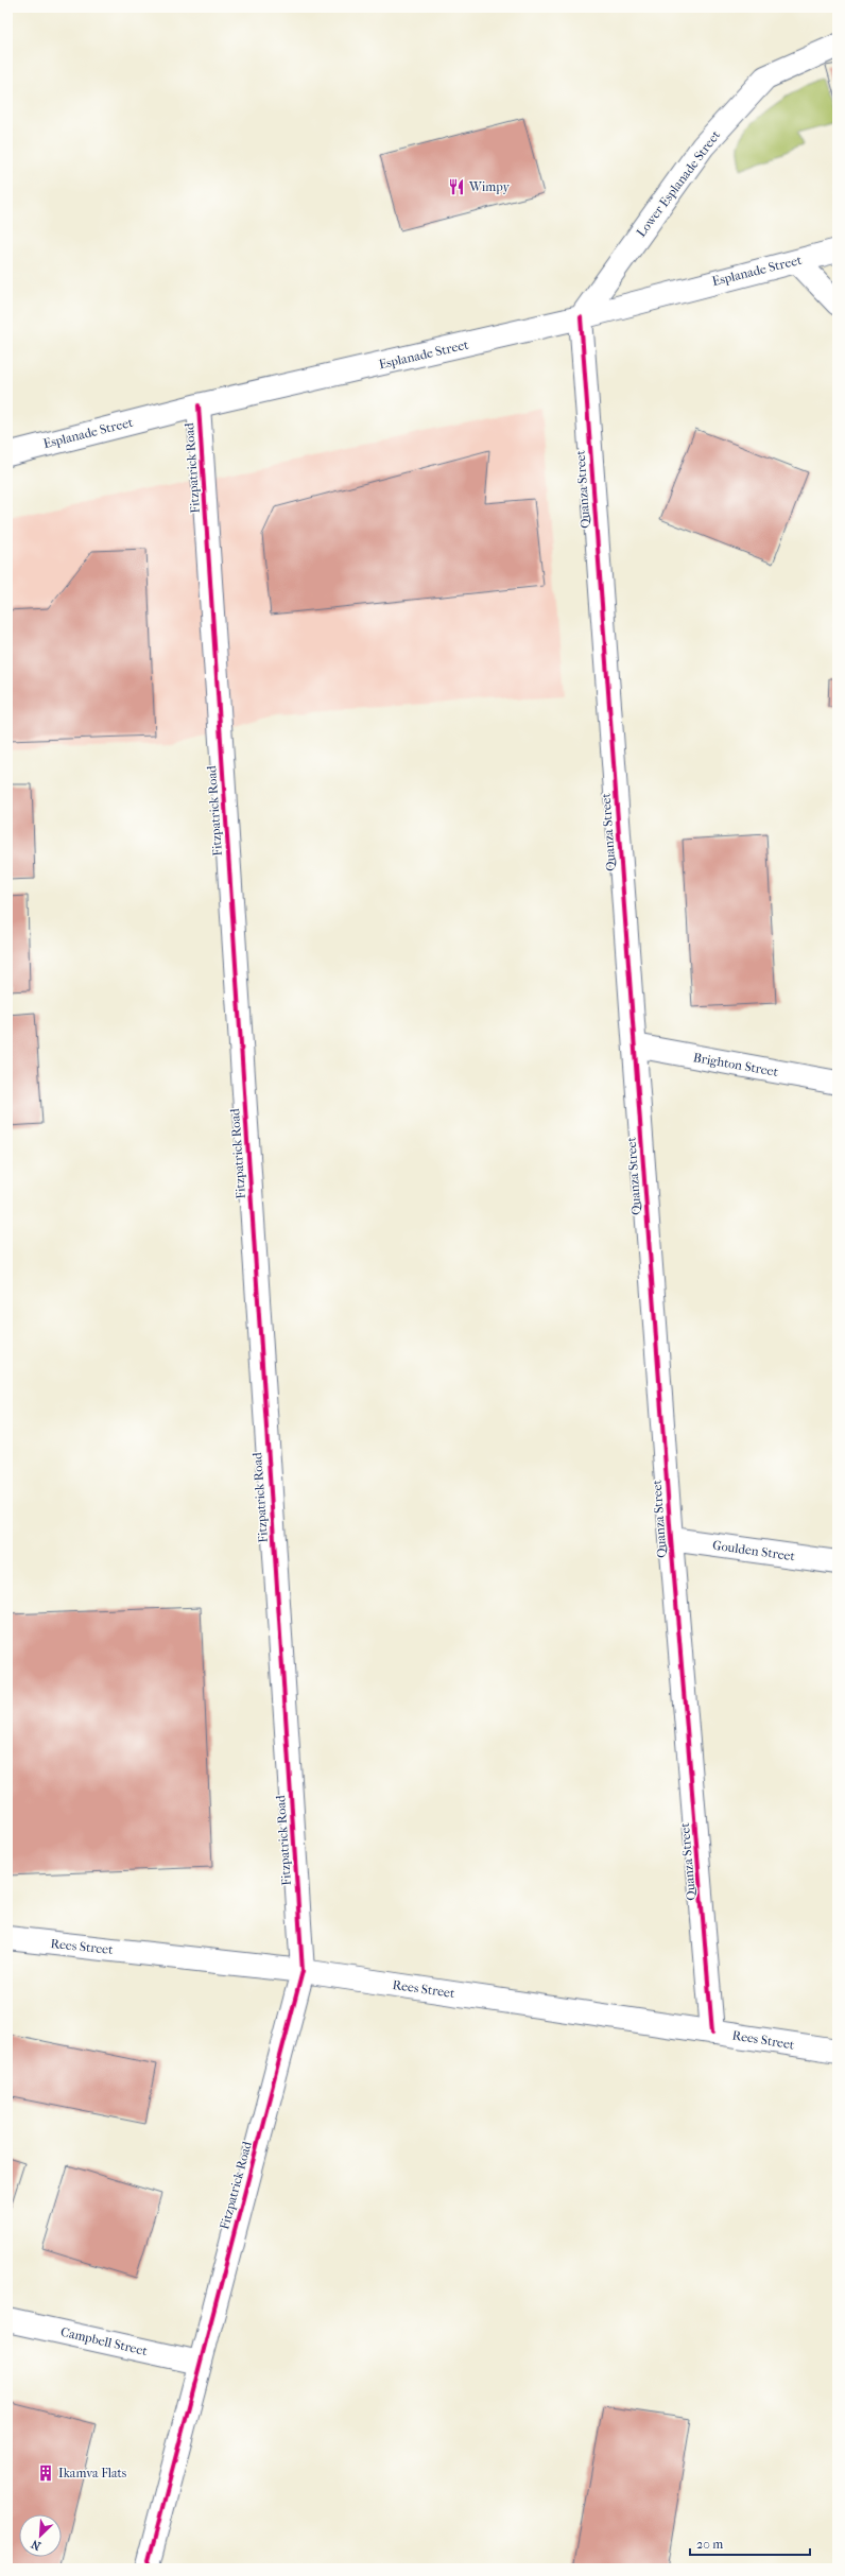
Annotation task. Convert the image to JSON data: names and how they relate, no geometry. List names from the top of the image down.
{
  "streets": {
    "street": [
      "Lower Esplanade Street",
      "Esplanade Street",
      "Fitzpatrick Road",
      "Quanza Street",
      "Brighton Street",
      "Goulden Street",
      "Rees Street",
      "Campbell Street"
    ]
  },
  "crossings": [
    ["Lower Esplanade Street", "Esplanade Street"],
    ["Lower Esplanade Street", "Quanza Street"],
    ["Esplanade Street", "Fitzpatrick Road"],
    ["Esplanade Street", "Quanza Street"],
    ["Fitzpatrick Road", "Rees Street"],
    ["Fitzpatrick Road", "Campbell Street"],
    ["Quanza Street", "Brighton Street"],
    ["Quanza Street", "Goulden Street"],
    ["Quanza Street", "Rees Street"]
  ],
  "places": {
    "restaurant": ["Wimpy"],
    "building": ["Ikamva Flats"]
  },
  "scale_bar": "20 m",
  "north": "bottom left"
}
